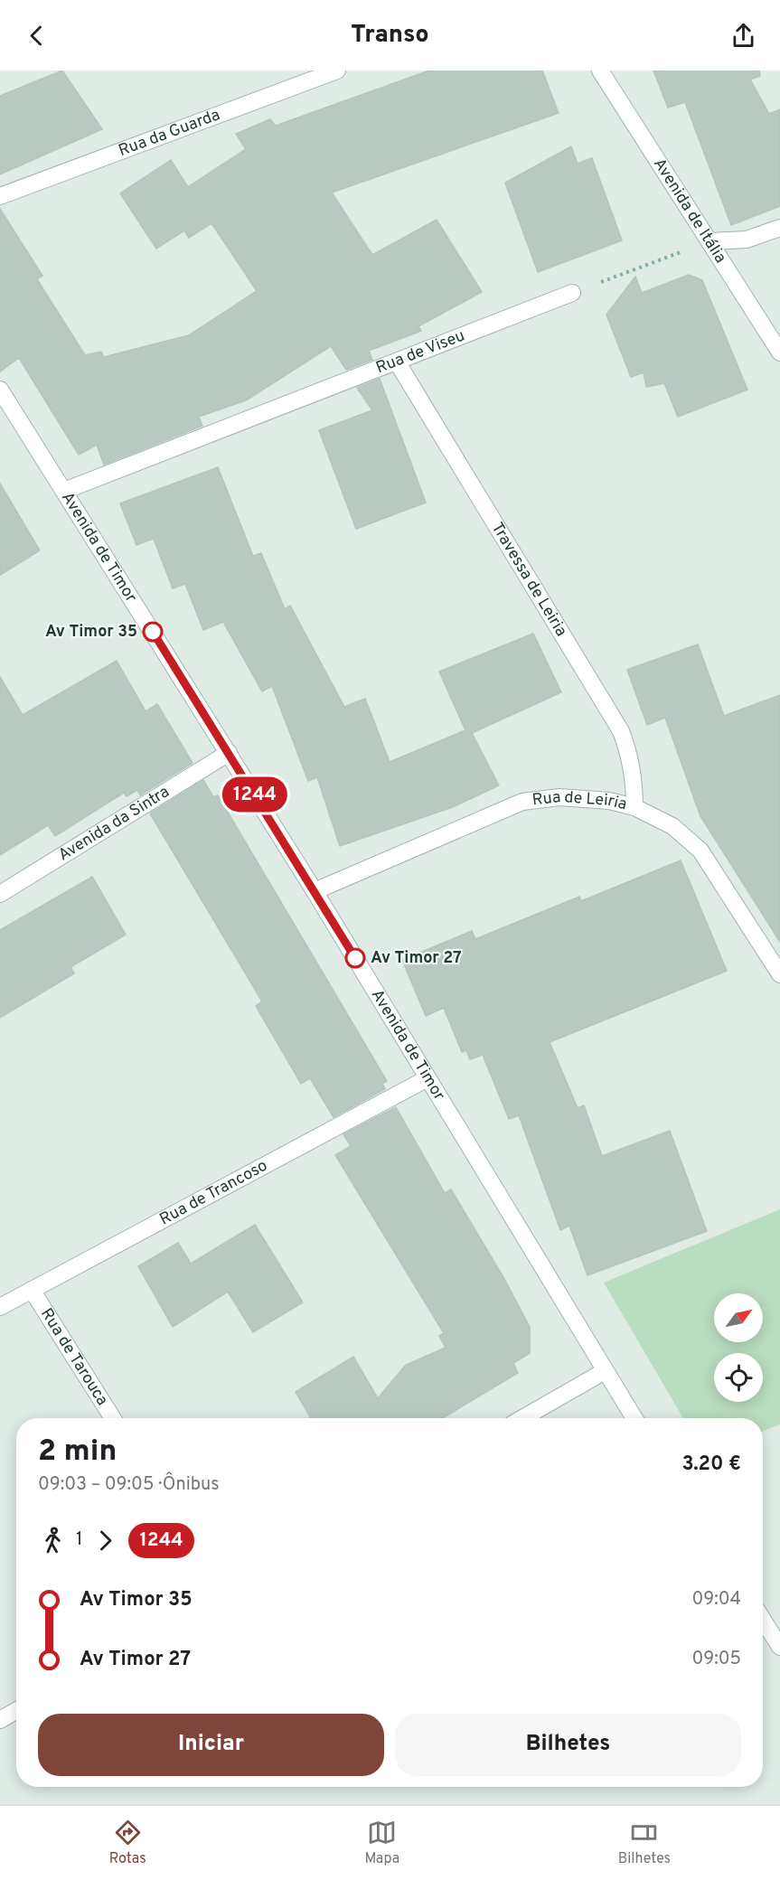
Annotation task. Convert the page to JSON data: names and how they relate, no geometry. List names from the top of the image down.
{
  "streets": {
    "street": [
      "Rua da Guarda",
      "Avenida de Itália",
      "Rua de Viseu",
      "Avenida de Timor",
      "Travessa de Leiria",
      "Rua de Leiria",
      "Avenida da Sintra",
      "Rua de Trancoso",
      "Rua de Tarouca"
    ]
  },
  "crossings": [
    ["Rua de Viseu", "Avenida de Timor"],
    ["Rua de Viseu", "Travessa de Leiria"],
    ["Avenida de Timor", "Rua de Leiria"],
    ["Avenida de Timor", "Avenida da Sintra"],
    ["Avenida de Timor", "Rua de Trancoso"],
    ["Travessa de Leiria", "Rua de Leiria"],
    ["Rua de Trancoso", "Rua de Tarouca"]
  ],
  "places": ["Av Timor 35", "Av Timor 27"],
  "lines": ["bus line 1244"],
  "north": "top right",
  "page": {
    "header": "Transo",
    "on_map": "1244",
    "heading": ["2 min", "09:03 – 09:05 · Ônibus", "3.20 €"],
    "legs": ["1", "1244"],
    "list": [
      {
        "name": "Av Timor 35",
        "value": "09:04"
      },
      {
        "name": "Av Timor 27",
        "value": "09:05"
      }
    ],
    "buttons": ["Iniciar", "Bilhetes"],
    "tabs": ["Rotas", "Mapa", "Bilhetes"]
  }
}
